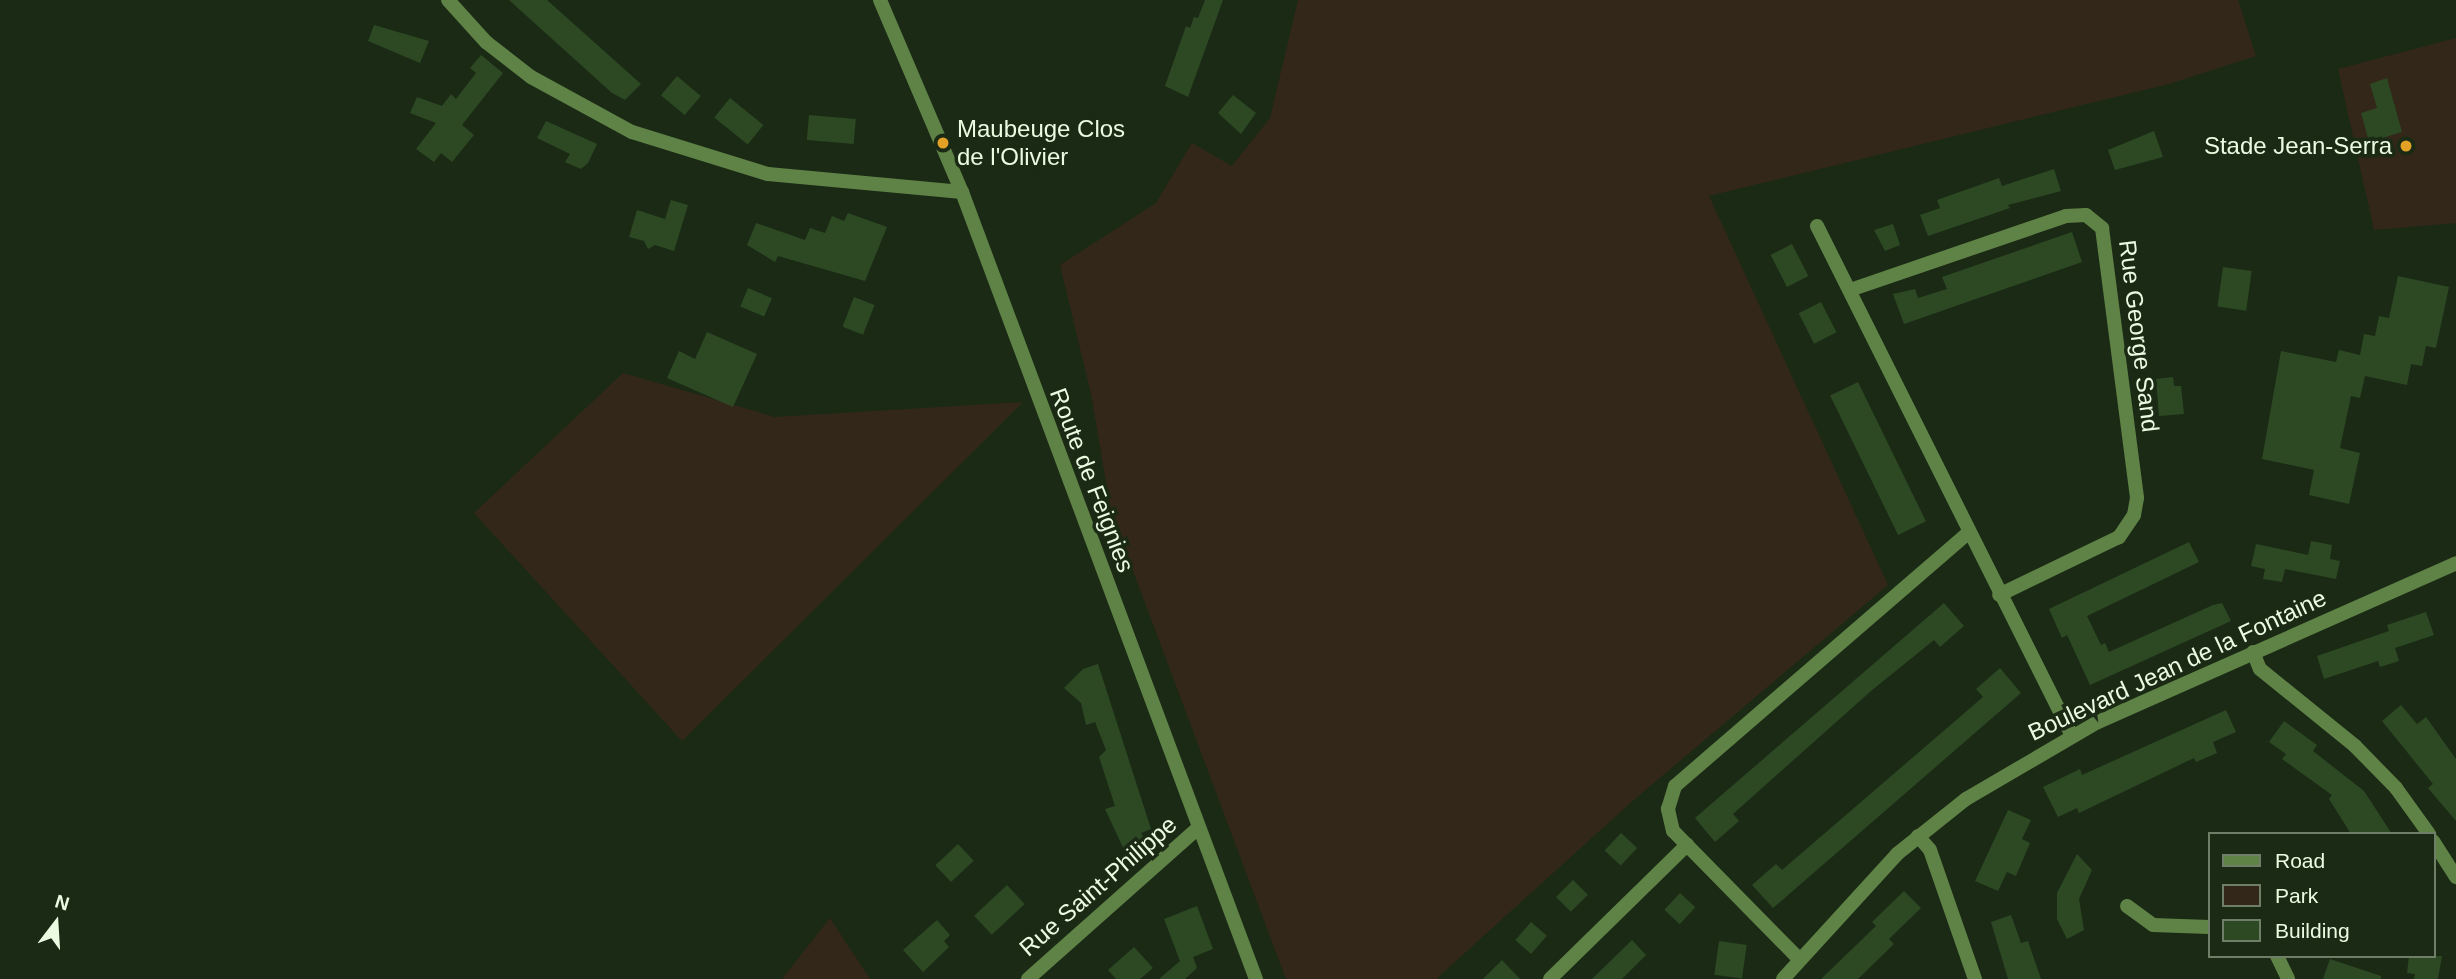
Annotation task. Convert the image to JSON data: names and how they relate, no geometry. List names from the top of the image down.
{
  "streets": {
    "street": [
      "Rue George Sand",
      "Route de Feignies",
      "Boulevard Jean de la Fontaine",
      "Rue Saint-Philippe"
    ]
  },
  "crossings": [
    ["Route de Feignies", "Rue Saint-Philippe"]
  ],
  "places": ["Maubeuge Clos de l'Olivier", "Stade Jean-Serra"],
  "legend": ["Road", "Park", "Building"],
  "north": "top"
}
